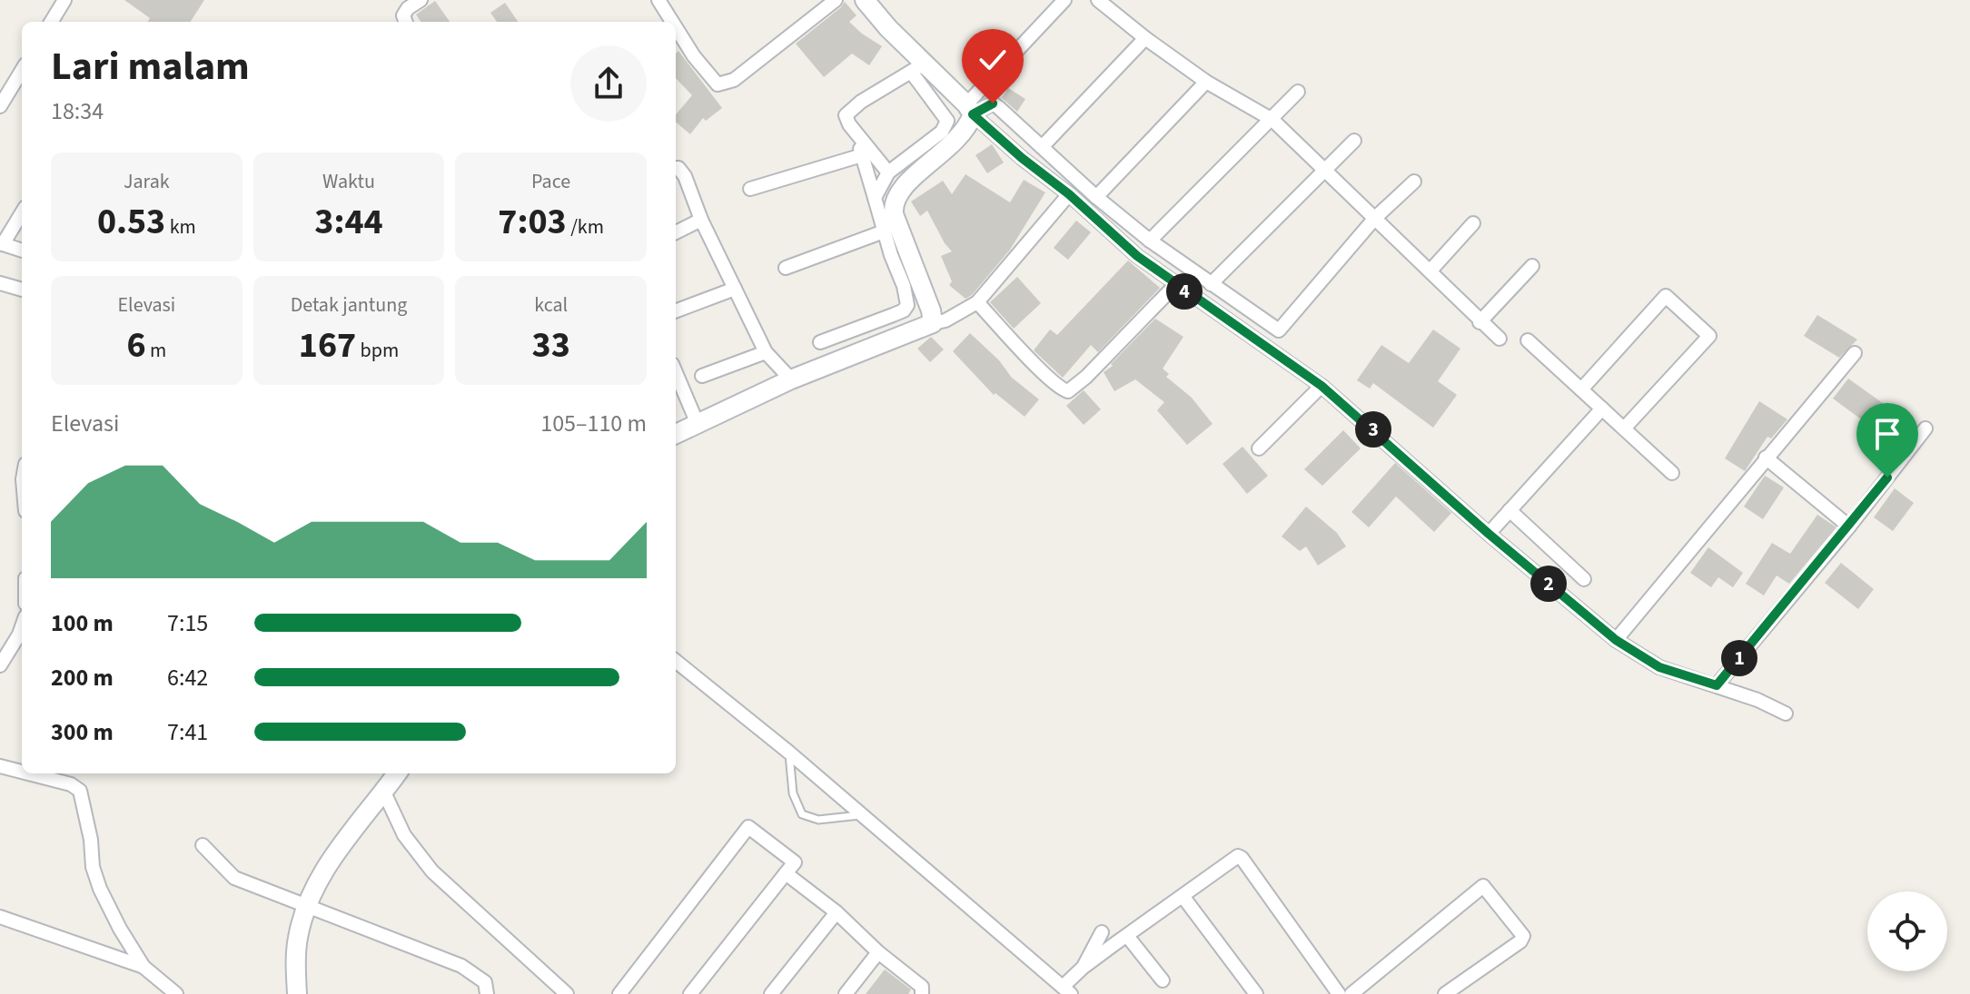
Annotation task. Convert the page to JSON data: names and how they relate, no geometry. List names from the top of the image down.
{
  "page": {
    "heading": ["Lari malam", "18:34"],
    "stats": [
      ["Jarak", "0.53 km"],
      ["Waktu", "3:44"],
      ["Pace", "7:03 /km"],
      ["Elevasi", "6 m"],
      ["Detak jantung", "167 bpm"],
      ["kcal", "33"]
    ],
    "pins": [
      "4",
      "3",
      "2",
      "1"
    ],
    "chart": ["Elevasi", "105–110 m"],
    "list": [
      {
        "name": "100 m",
        "note": "7:15"
      },
      {
        "name": "200 m",
        "note": "6:42"
      },
      {
        "name": "300 m",
        "note": "7:41"
      }
    ]
  }
}
